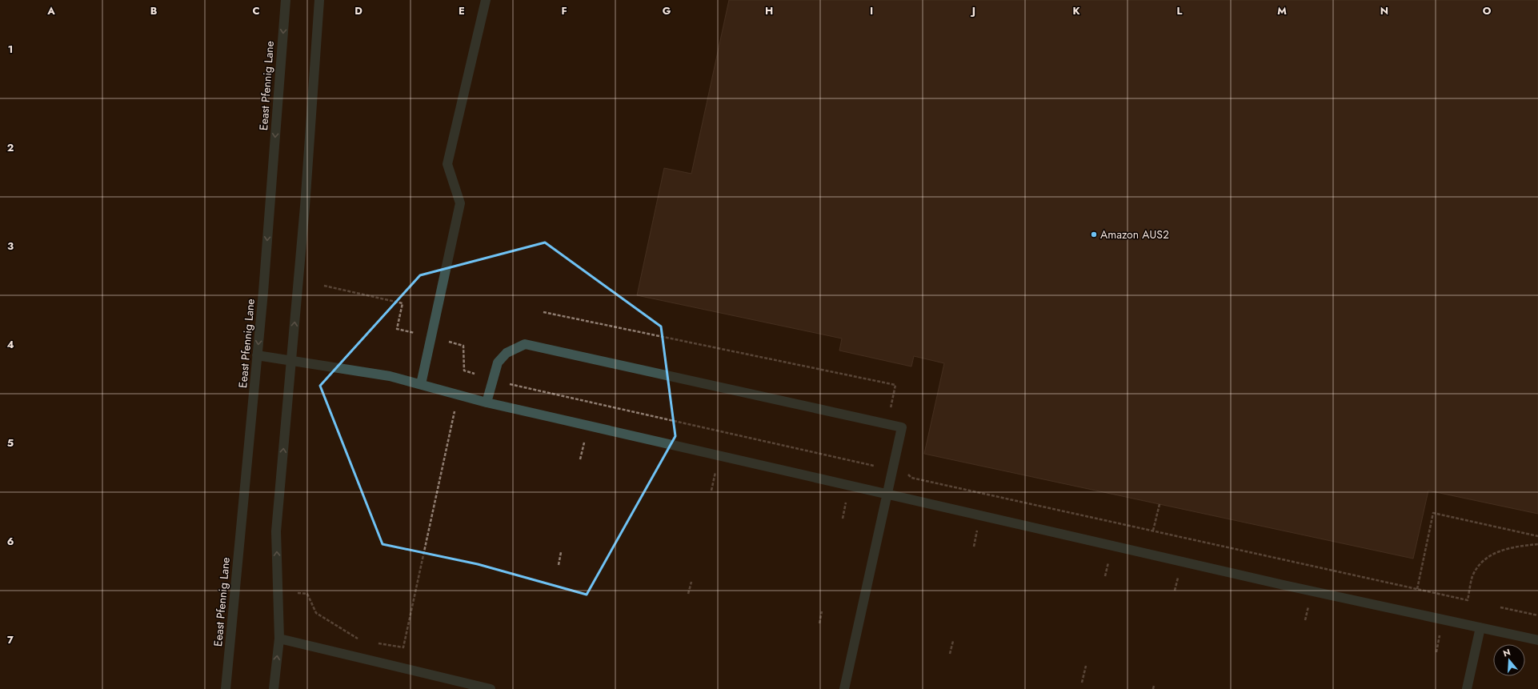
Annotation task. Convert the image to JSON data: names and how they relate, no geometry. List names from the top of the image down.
{
  "streets": {
    "lane": ["Eeast Pfennig Lane"]
  },
  "places": ["Amazon AUS2"],
  "north": "top",
  "grid": {
    "columns": [
      "A",
      "B",
      "C",
      "D",
      "E",
      "F",
      "G",
      "H",
      "I",
      "J",
      "K",
      "L",
      "M",
      "N",
      "O"
    ],
    "rows": [
      "1",
      "2",
      "3",
      "4",
      "5",
      "6",
      "7"
    ]
  }
}
